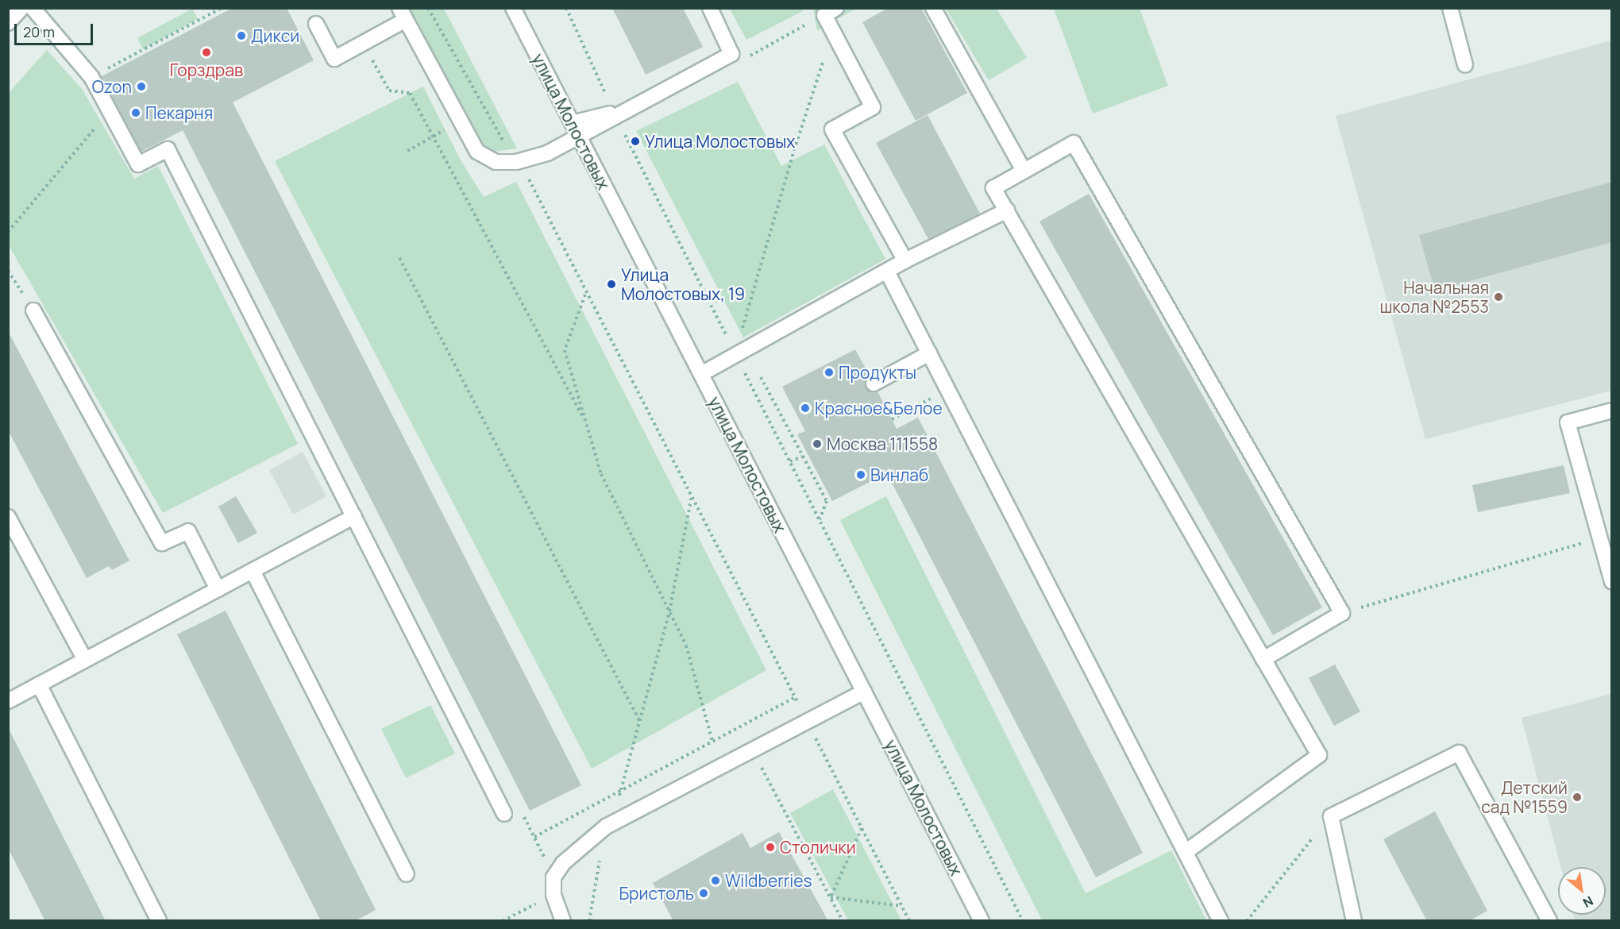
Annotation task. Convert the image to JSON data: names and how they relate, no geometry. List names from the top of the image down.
{
  "streets": {
    "street": ["улица Молостовых"]
  },
  "places": [
    "Дикси",
    "Горздрав",
    "Ozon",
    "Пекарня",
    "Улица Молостовых",
    "Улица Молостовых, 19",
    "Начальная школа №2553",
    "Продукты",
    "Красное&Белое",
    "Москва 111558",
    "Винлаб",
    "Детский сад №1559",
    "Столички",
    "Wildberries",
    "Бристоль"
  ],
  "scale_bar": "20 m",
  "north": "bottom right"
}
